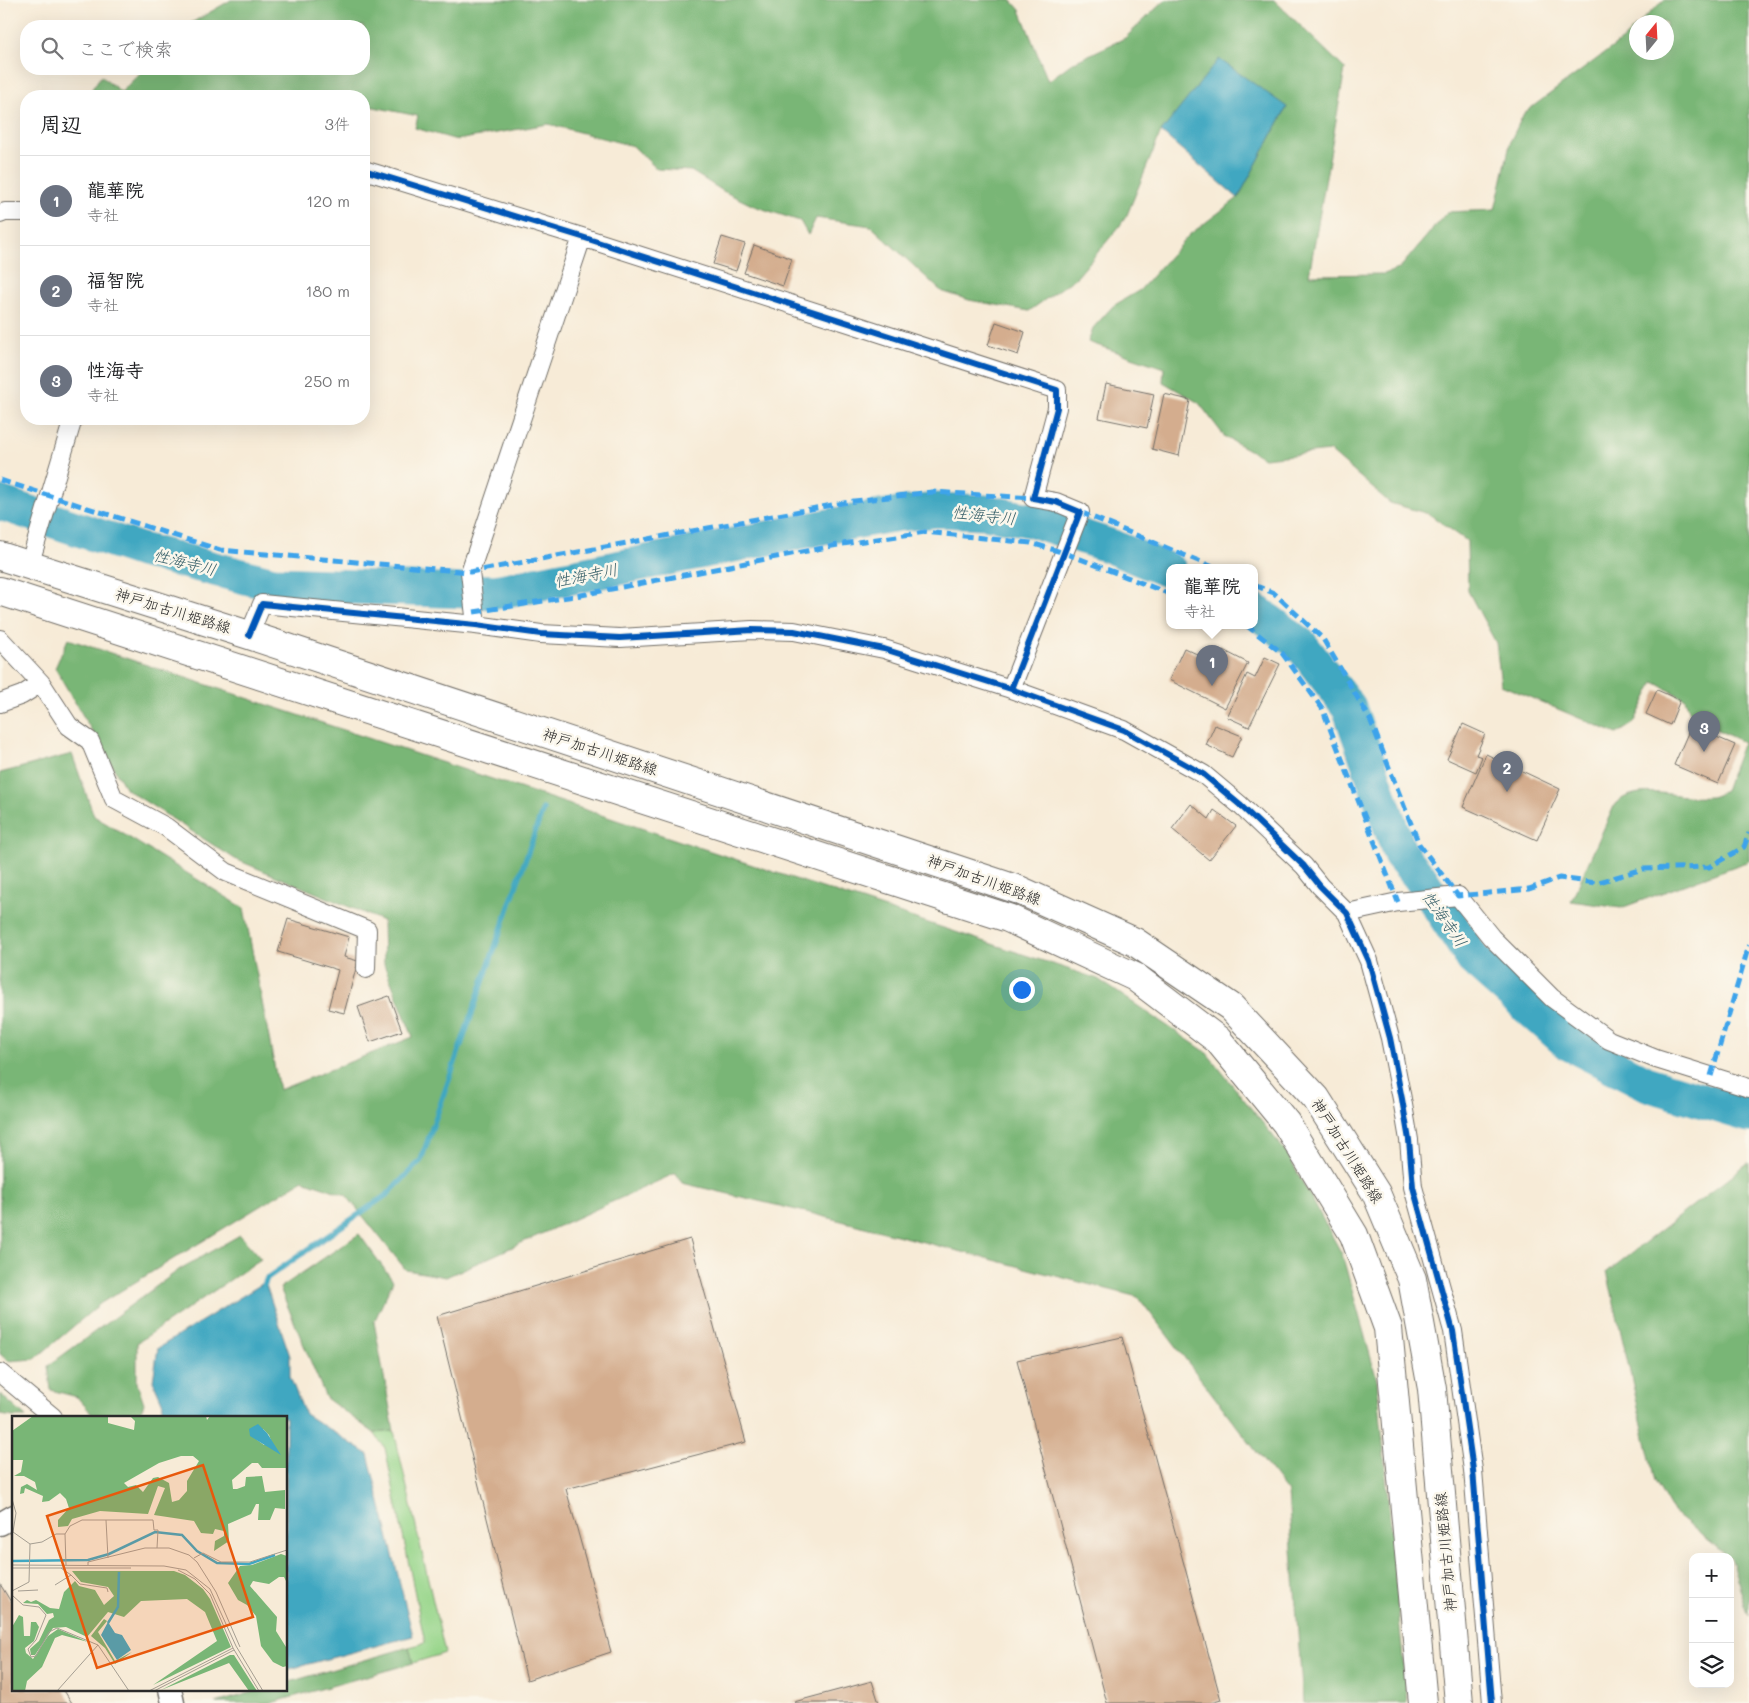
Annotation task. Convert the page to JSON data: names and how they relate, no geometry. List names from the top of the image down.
{
  "streets": {
    "main road": ["神戸加古川姫路線"]
  },
  "water": ["性海寺川"],
  "north": "top",
  "page": {
    "search": "ここで検索",
    "heading": ["周辺", "3件"],
    "list": [
      {
        "mark": "1",
        "name": "龍華院",
        "note": "寺社",
        "value": "120 m"
      },
      {
        "mark": "2",
        "name": "福智院",
        "note": "寺社",
        "value": "180 m"
      },
      {
        "mark": "3",
        "name": "性海寺",
        "note": "寺社",
        "value": "250 m"
      }
    ],
    "popup": ["龍華院", "寺社"],
    "pins": ["1", "3", "2"],
    "map_buttons": ["+", "−"]
  }
}
